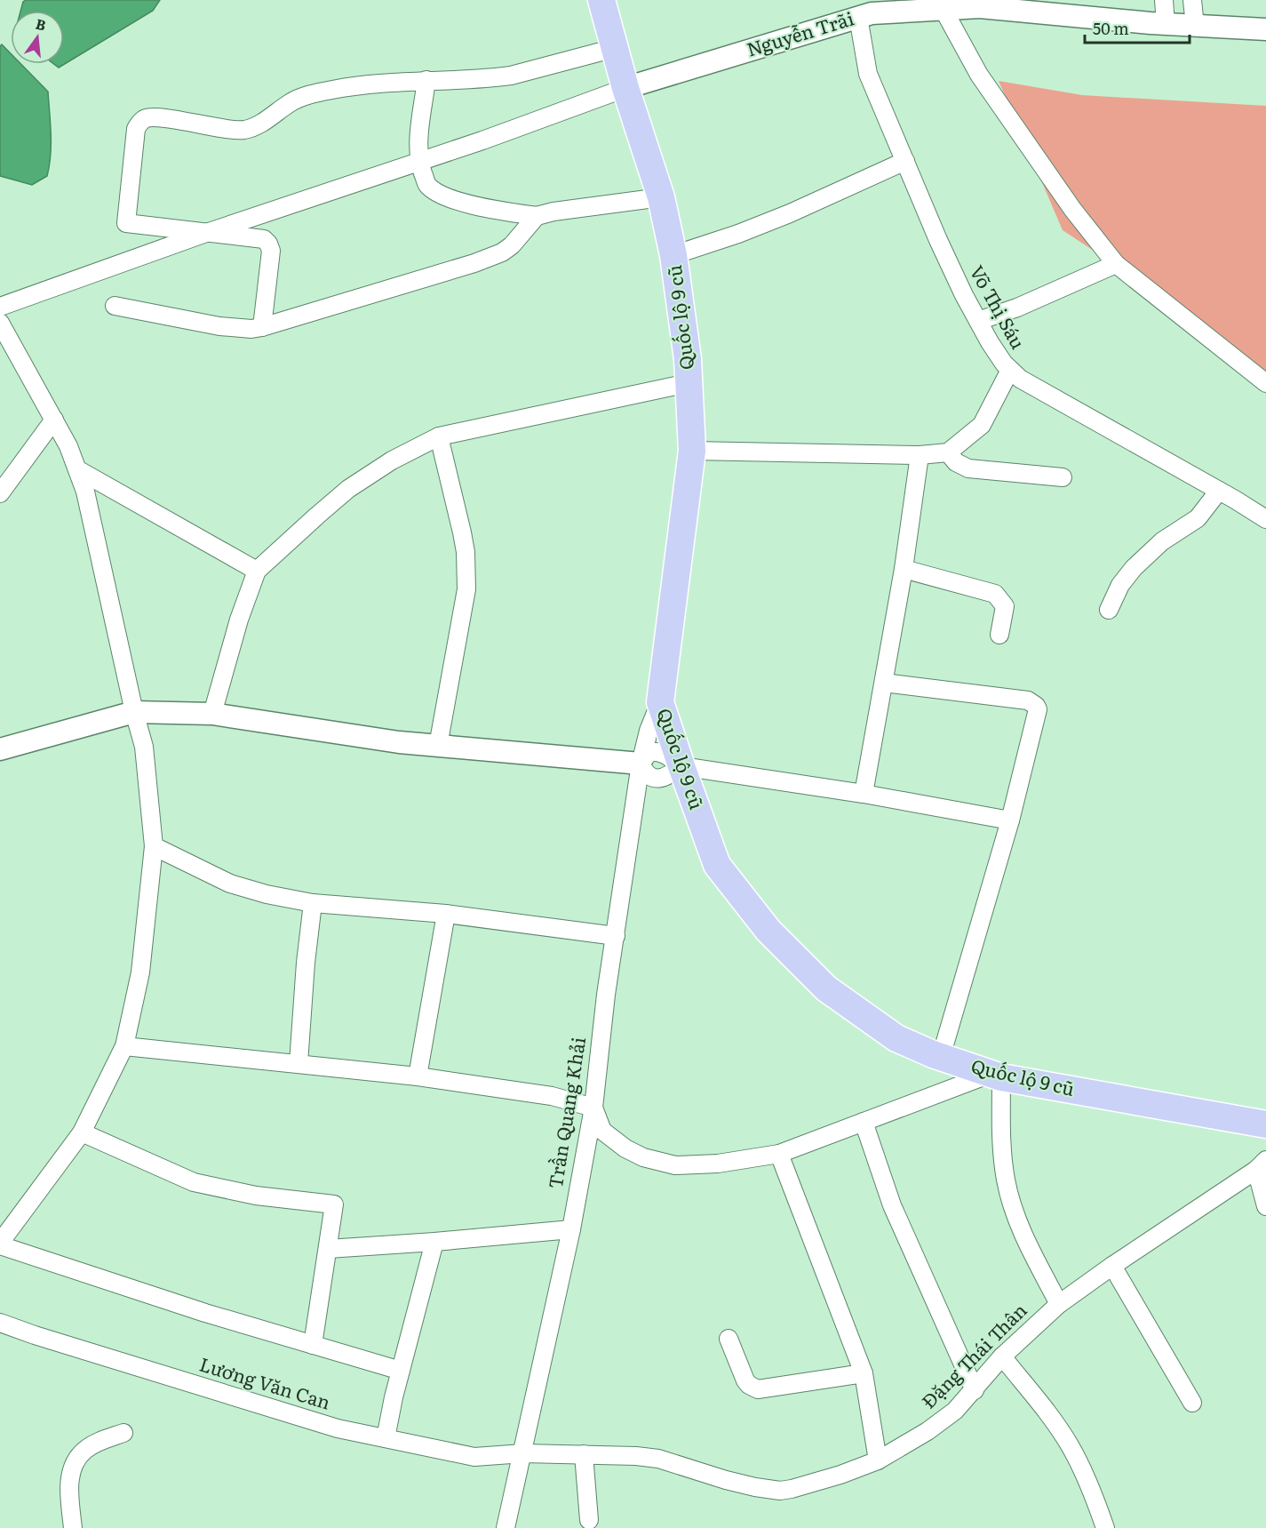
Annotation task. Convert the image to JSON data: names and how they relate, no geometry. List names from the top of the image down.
{
  "streets": {
    "main road": ["Quốc lộ 9 cũ"],
    "street": [
      "Nguyễn Trãi",
      "Võ Thị Sáu",
      "Trần Quang Khải",
      "Đặng Thái Thân",
      "Lương Văn Can"
    ]
  },
  "crossings": [
    ["Nguyễn Trãi", "Võ Thị Sáu"],
    ["Nguyễn Trãi", "Quốc lộ 9 cũ"],
    ["Quốc lộ 9 cũ", "Trần Quang Khải"],
    ["Trần Quang Khải", "Đặng Thái Thân"],
    ["Trần Quang Khải", "Lương Văn Can"],
    ["Đặng Thái Thân", "Lương Văn Can"]
  ],
  "scale_bar": "50 m",
  "north": "top"
}
